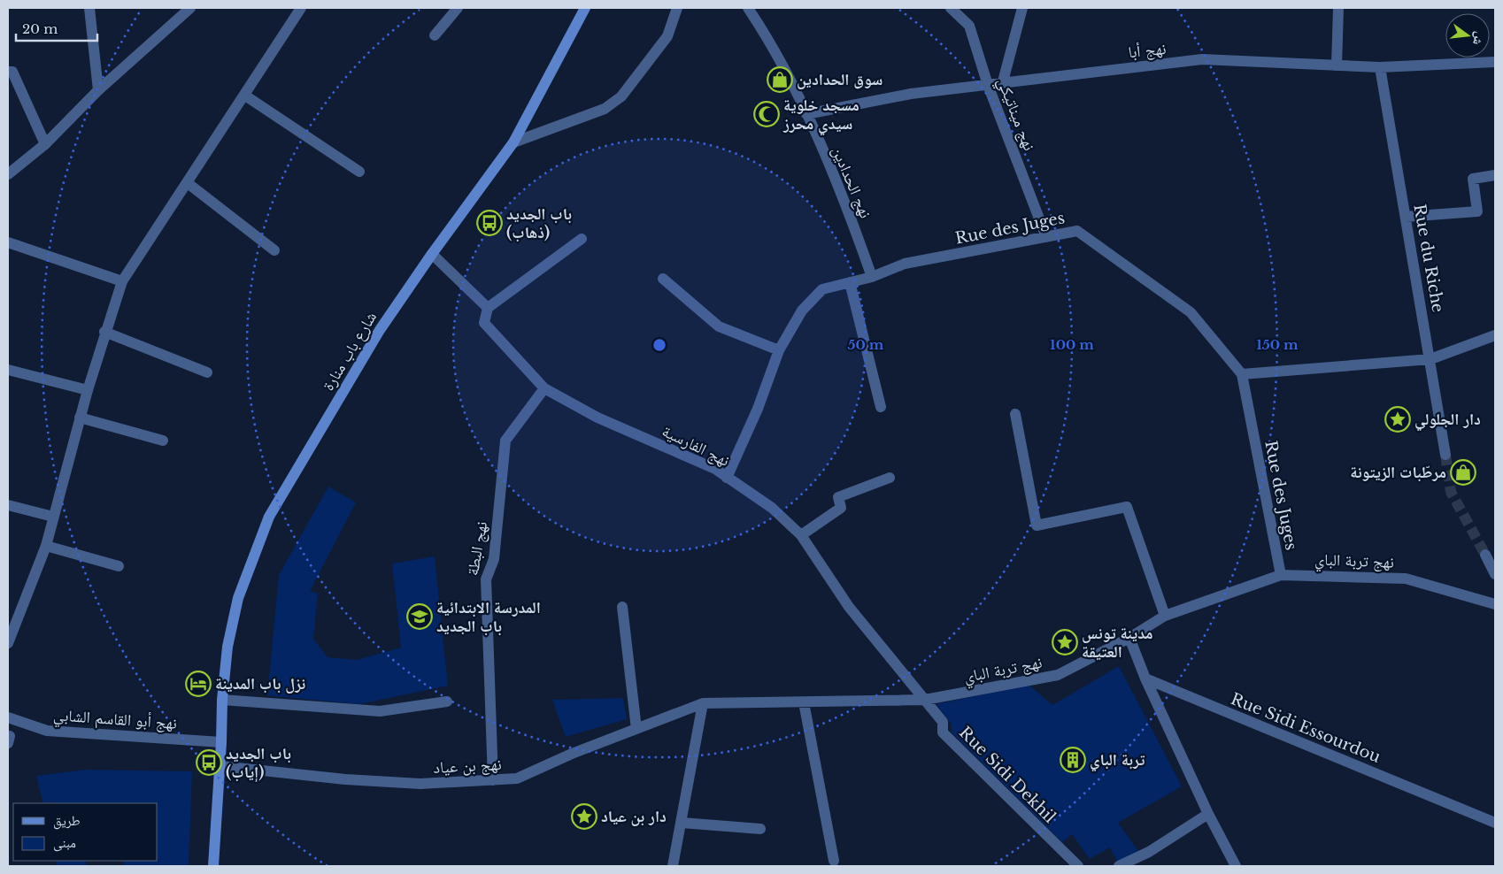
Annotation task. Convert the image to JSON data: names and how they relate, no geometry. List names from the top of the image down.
{
  "streets": {
    "main road": ["شارع باب منارة"],
    "street": [
      "نهج أبا",
      "نهج ميناتيكي",
      "نهج الحدادين",
      "Rue des Juges",
      "Rue du Riche",
      "نهج الفارسية",
      "نهج البطة",
      "نهج تربة الباي",
      "نهج أبو القاسم الشابي",
      "Rue Sidi Essourdou",
      "نهج بن عياد",
      "Rue Sidi Dekhil"
    ]
  },
  "crossings": [
    ["نهج أبا", "نهج ميناتيكي"],
    ["نهج أبا", "نهج الحدادين"],
    ["نهج أبا", "Rue du Riche"],
    ["نهج ميناتيكي", "Rue des Juges"],
    ["نهج الحدادين", "Rue des Juges"],
    ["Rue des Juges", "نهج الفارسية"],
    ["Rue des Juges", "نهج تربة الباي"],
    ["شارع باب منارة", "نهج أبو القاسم الشابي"],
    ["شارع باب منارة", "نهج بن عياد"],
    ["نهج الفارسية", "نهج البطة"],
    ["نهج الفارسية", "نهج تربة الباي"],
    ["نهج الفارسية", "Rue Sidi Dekhil"],
    ["نهج البطة", "نهج بن عياد"],
    ["نهج تربة الباي", "نهج بن عياد"],
    ["نهج تربة الباي", "Rue Sidi Dekhil"]
  ],
  "places": {
    "shop": ["سوق الحدادين", "مرطّبات الزيتونة"],
    "mosque": ["مسجد خلوية سيدي محرز"],
    "bus stop": ["باب الجديد (ذهاب)", "باب الجديد (إياب)"],
    "place": ["دار الجلولي", "مدينة تونس العتيقة", "دار بن عياد"],
    "school or university": ["المدرسة الابتدائية باب الجديد"],
    "hotel": ["نزل باب المدينة"],
    "building": ["تربة الباي"]
  },
  "legend": ["طريق", "مبنى"],
  "scale_bar": "20 m",
  "north": "right",
  "rings": ["50 m", "100 m", "150 m"]
}
